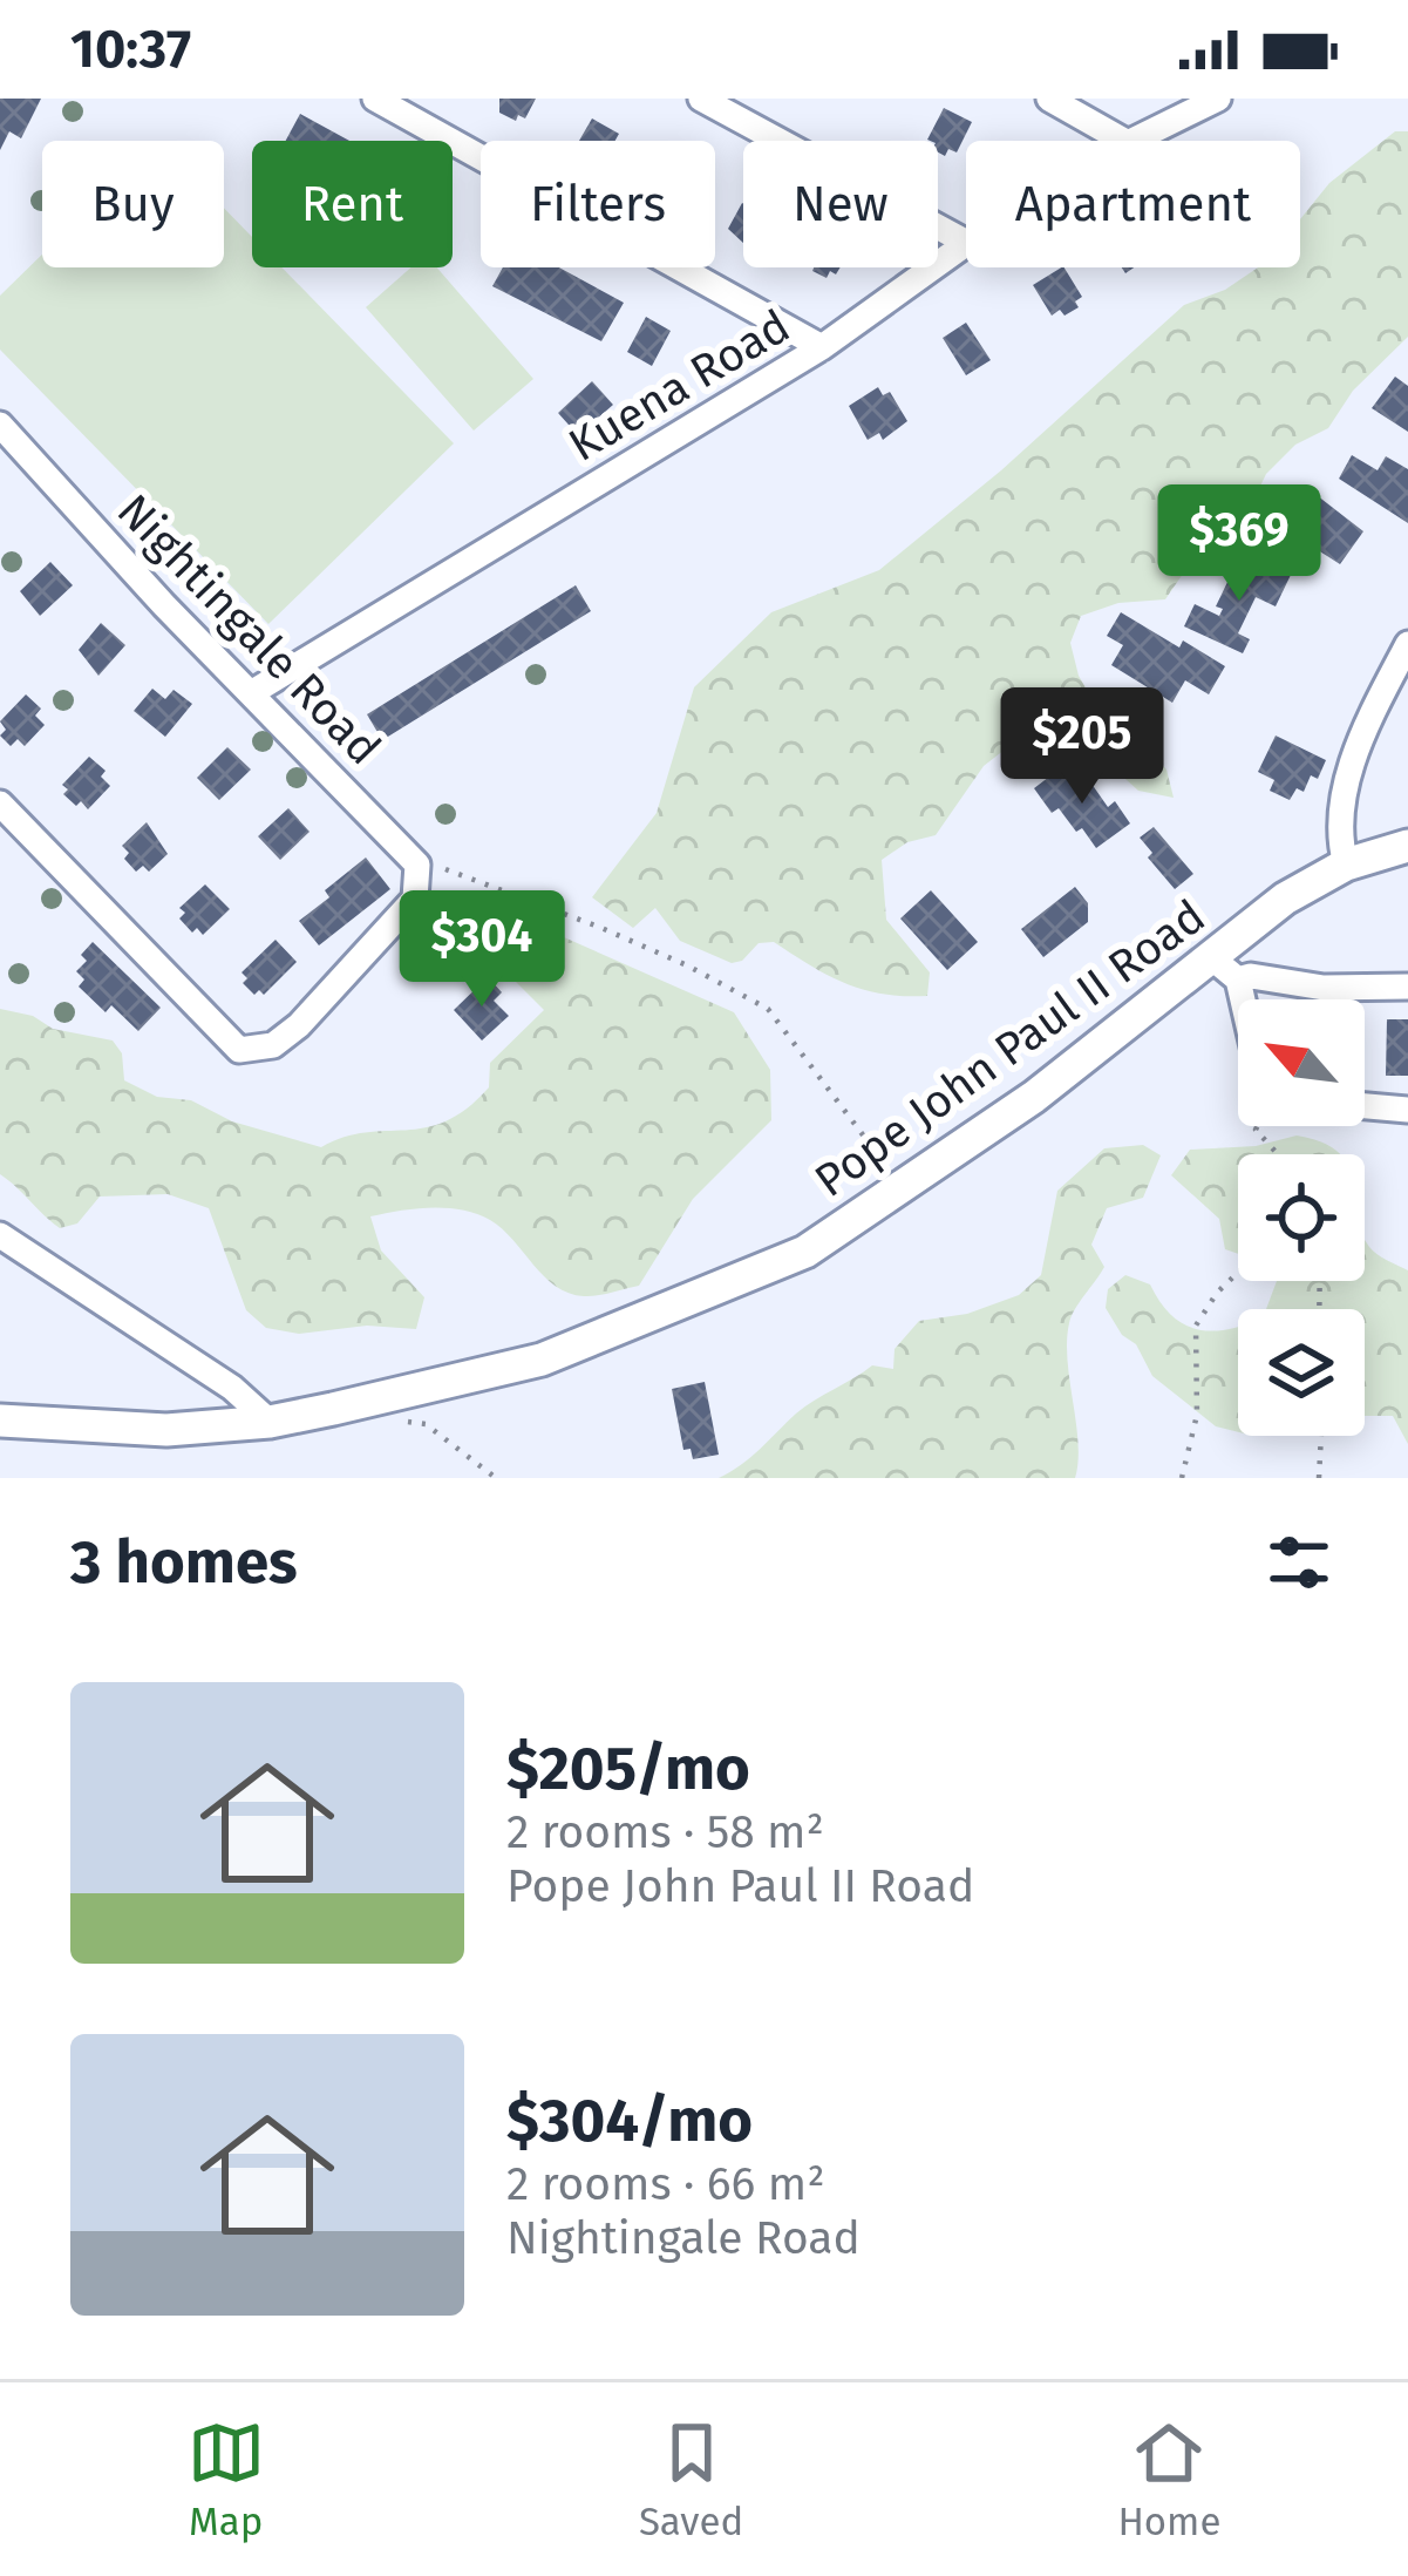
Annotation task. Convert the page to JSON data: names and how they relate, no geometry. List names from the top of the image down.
{
  "streets": {
    "main road": ["Pope John Paul II Road"],
    "street": ["Kuena Road", "Nightingale Road"]
  },
  "crossings": [
    ["Kuena Road", "Nightingale Road"]
  ],
  "north": "top left",
  "page": {
    "status": "10:37",
    "chip": [
      "Buy",
      "Rent",
      "Filters",
      "New",
      "Apartment"
    ],
    "price": ["$369", "$205", "$304"],
    "heading": "3 homes",
    "list": [
      {
        "name": "$205/mo",
        "note": "2 rooms · 58 m² · Pope John Paul II Road"
      },
      {
        "name": "$304/mo",
        "note": "2 rooms · 66 m² · Nightingale Road"
      }
    ],
    "tabs": ["Map", "Saved", "Home"]
  }
}
